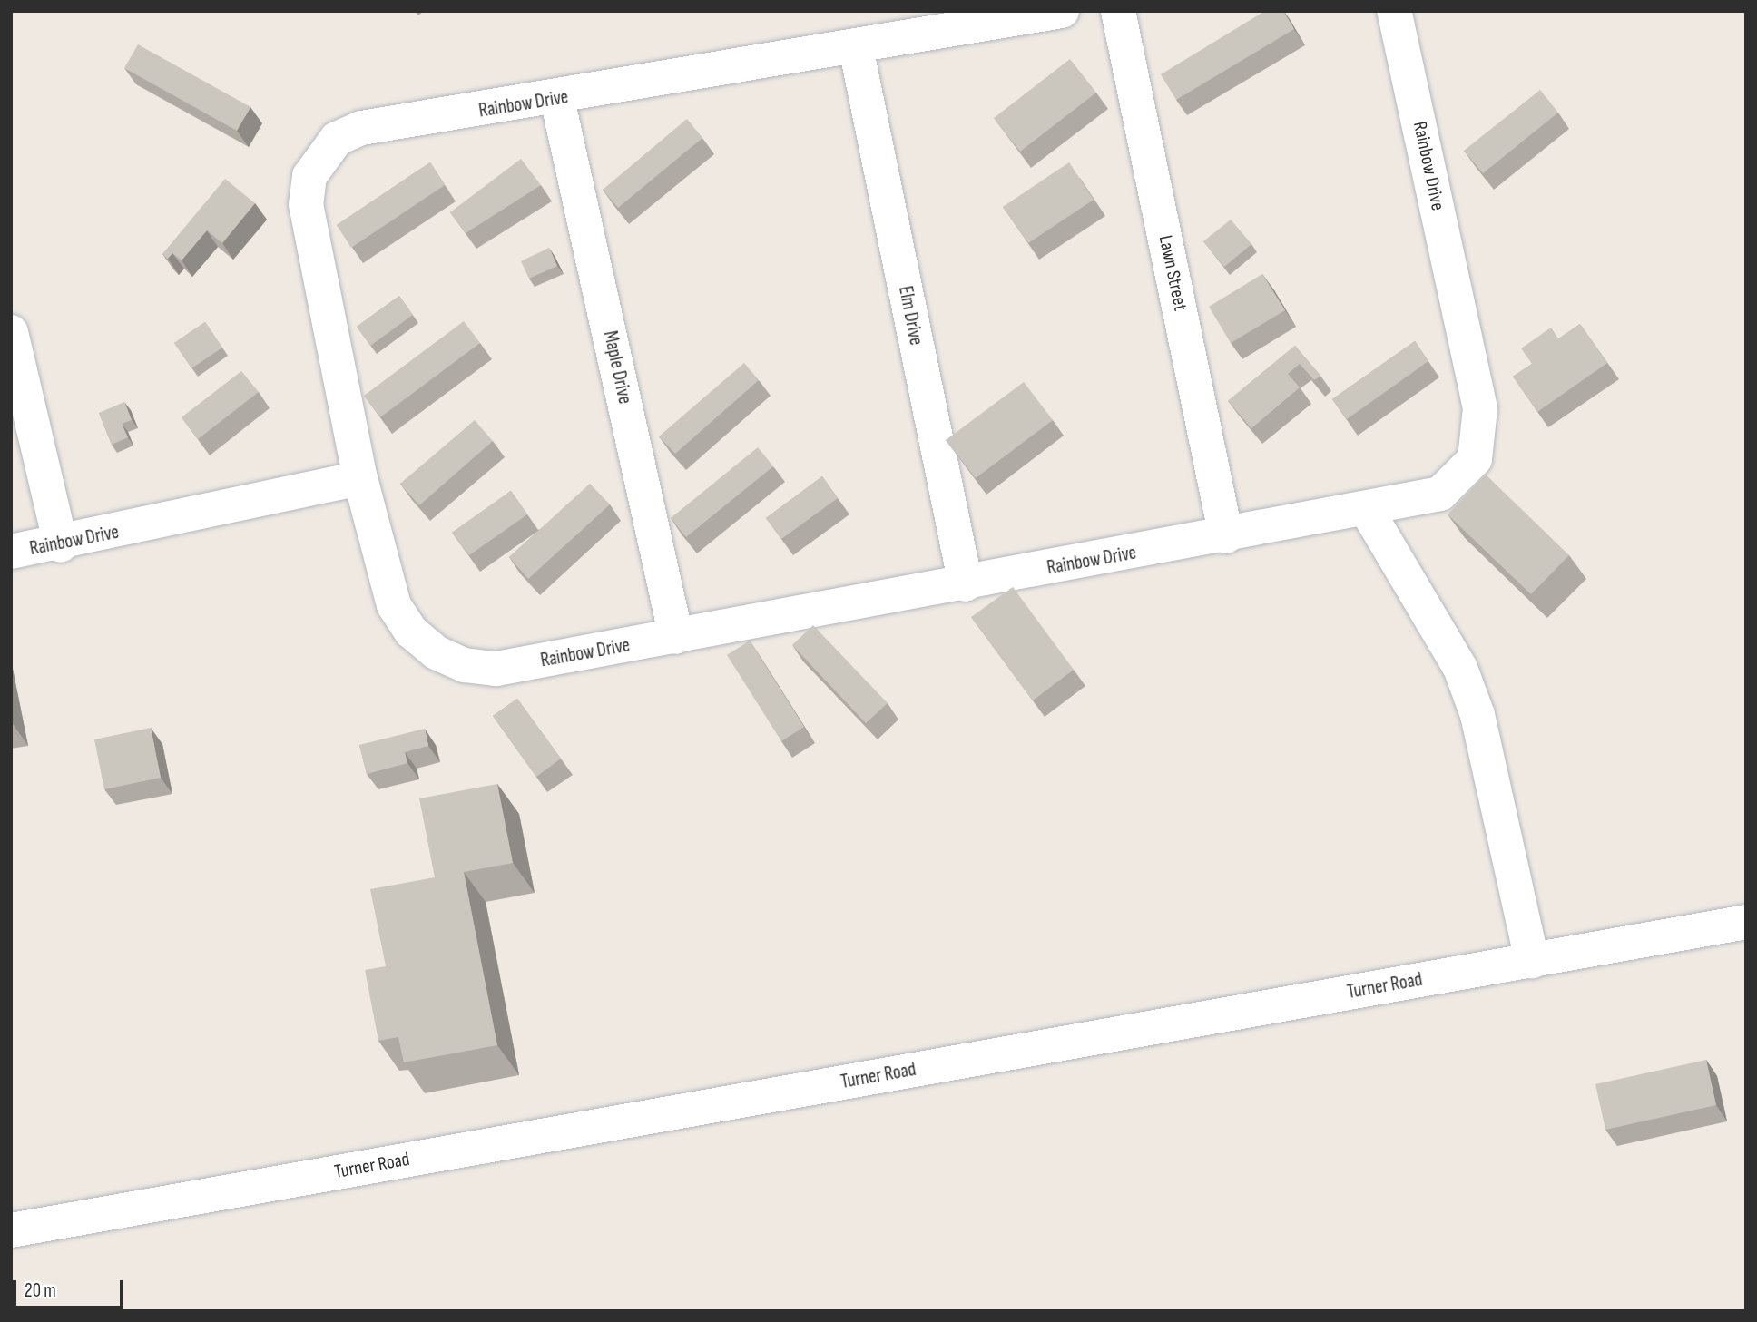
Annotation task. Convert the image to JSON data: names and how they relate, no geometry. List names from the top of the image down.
{
  "streets": {
    "street": [
      "Rainbow Drive",
      "Lawn Street",
      "Elm Drive",
      "Maple Drive",
      "Turner Road"
    ]
  },
  "crossings": [
    ["Rainbow Drive", "Lawn Street"],
    ["Rainbow Drive", "Elm Drive"],
    ["Rainbow Drive", "Maple Drive"]
  ],
  "scale_bar": "20 m"
}
